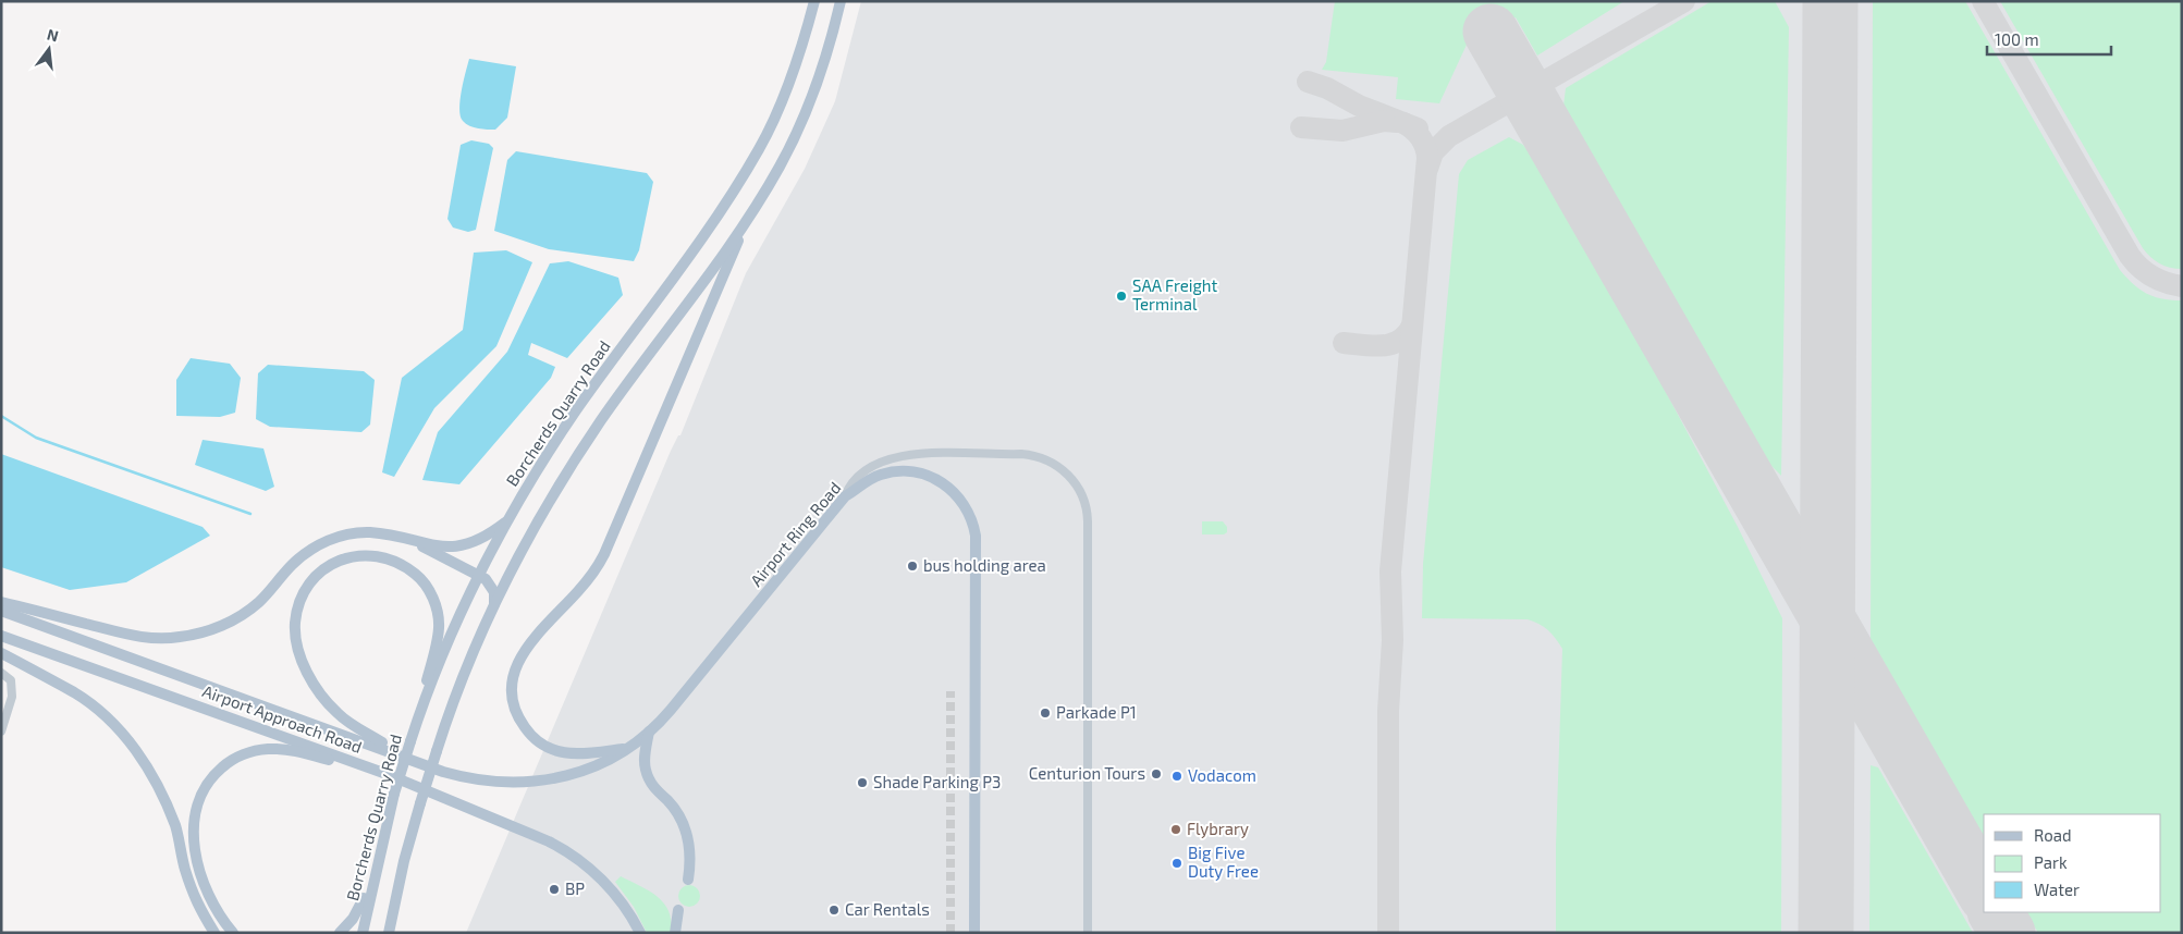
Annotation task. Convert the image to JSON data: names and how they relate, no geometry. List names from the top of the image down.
{
  "streets": {
    "main road": ["Borcherds Quarry Road", "Airport Ring Road", "Airport Approach Road"]
  },
  "crossings": [
    ["Airport Ring Road", "Airport Approach Road"]
  ],
  "places": [
    "SAA Freight Terminal",
    "bus holding area",
    "Parkade P1",
    "Centurion Tours",
    "Vodacom",
    "Shade Parking P3",
    "Flybrary",
    "Big Five Duty Free",
    "BP",
    "Car Rentals"
  ],
  "legend": ["Road", "Park", "Water"],
  "scale_bar": "100 m",
  "north": "top"
}
